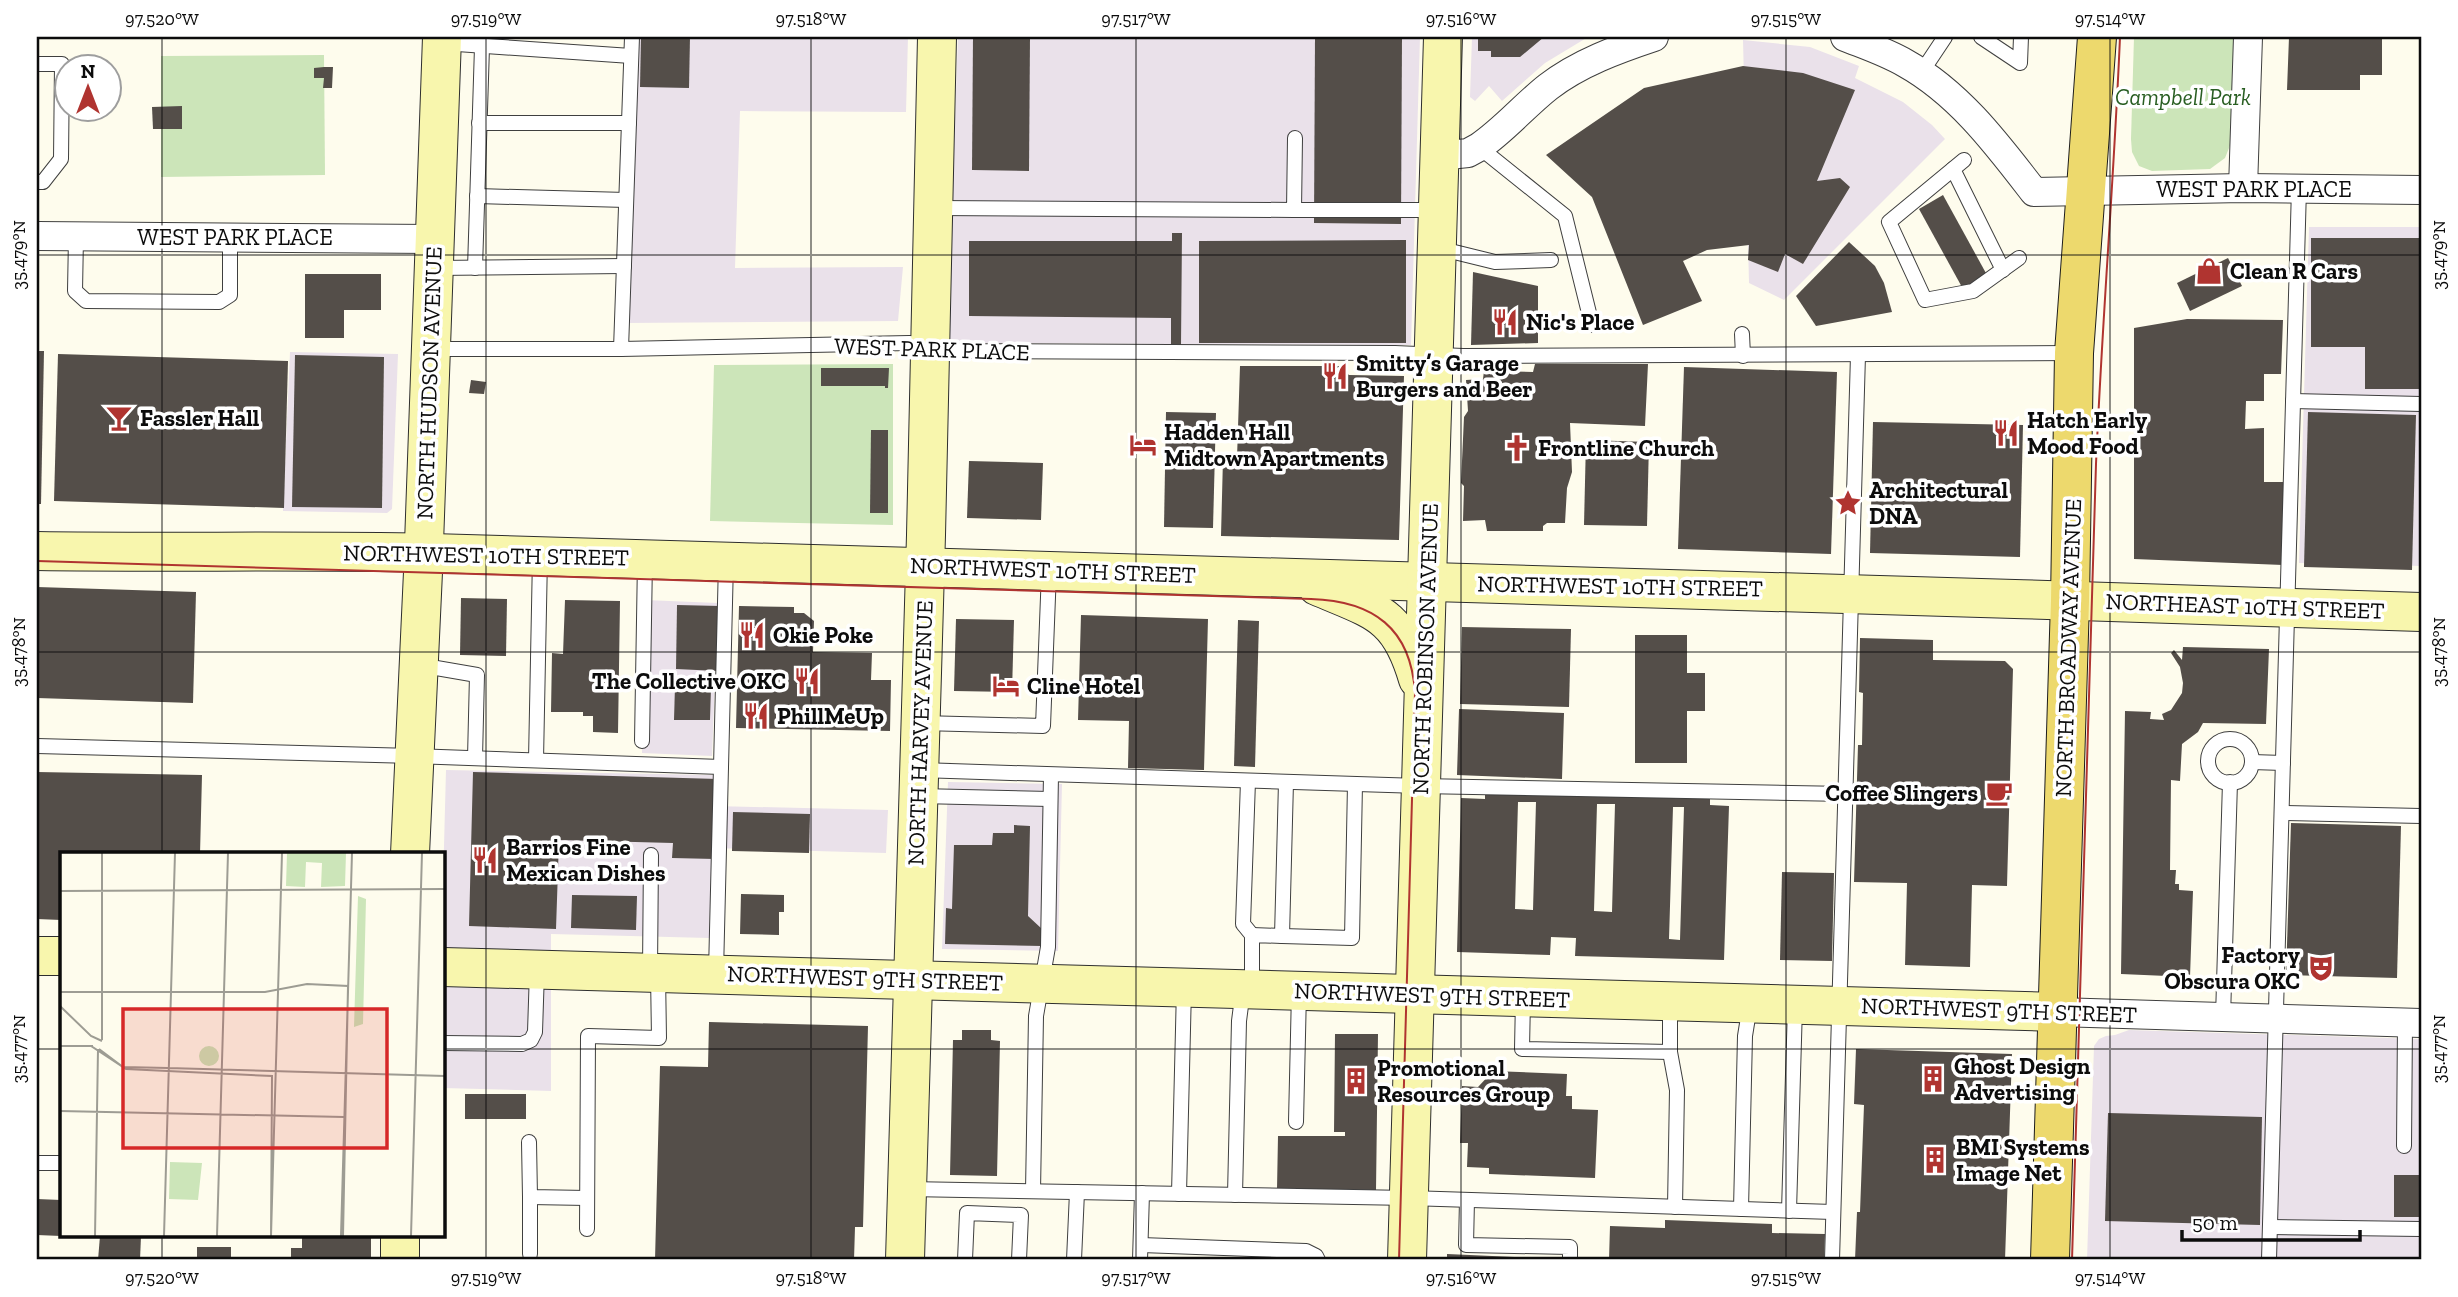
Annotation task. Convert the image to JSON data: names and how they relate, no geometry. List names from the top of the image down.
{
  "streets": {
    "main road": ["NORTH BROADWAY AVENUE"],
    "street": [
      "WEST PARK PLACE",
      "NORTH HUDSON AVENUE",
      "NORTHWEST 10TH STREET",
      "NORTHEAST 10TH STREET",
      "NORTH ROBINSON AVENUE",
      "NORTH HARVEY AVENUE",
      "NORTHWEST 9TH STREET"
    ]
  },
  "crossings": [
    ["WEST PARK PLACE", "NORTH HUDSON AVENUE"],
    ["WEST PARK PLACE", "NORTH BROADWAY AVENUE"],
    ["WEST PARK PLACE", "NORTH ROBINSON AVENUE"],
    ["WEST PARK PLACE", "NORTH HARVEY AVENUE"],
    ["NORTH HUDSON AVENUE", "NORTHWEST 10TH STREET"],
    ["NORTHWEST 10TH STREET", "NORTHEAST 10TH STREET"],
    ["NORTHWEST 10TH STREET", "NORTH BROADWAY AVENUE"],
    ["NORTHWEST 10TH STREET", "NORTH ROBINSON AVENUE"],
    ["NORTHWEST 10TH STREET", "NORTH HARVEY AVENUE"],
    ["NORTHEAST 10TH STREET", "NORTH BROADWAY AVENUE"],
    ["NORTH BROADWAY AVENUE", "NORTHWEST 9TH STREET"],
    ["NORTH ROBINSON AVENUE", "NORTHWEST 9TH STREET"],
    ["NORTH HARVEY AVENUE", "NORTHWEST 9TH STREET"]
  ],
  "parks": ["Campbell Park"],
  "places": {
    "shop": ["Clean R Cars"],
    "restaurant": [
      "Nic's Place",
      "Smitty’s Garage Burgers and Beer",
      "Hatch Early Mood Food",
      "Okie Poke",
      "The Collective OKC",
      "PhillMeUp",
      "Barrios Fine Mexican Dishes"
    ],
    "bar": ["Fassler Hall"],
    "hotel": ["Hadden Hall Midtown Apartments", "Cline Hotel"],
    "church": ["Frontline Church"],
    "place": ["Architectural DNA"],
    "cafe": ["Coffee Slingers"],
    "theatre": ["Factory Obscura OKC"],
    "building": ["Ghost Design Advertising", "Promotional Resources Group", "BMI Systems Image Net"]
  },
  "scale_bar": "50 m",
  "north": "top",
  "coordinates": [
    "97.520°W",
    "97.519°W",
    "97.518°W",
    "97.517°W",
    "97.516°W",
    "97.515°W",
    "97.514°W",
    "35.479°N",
    "35.478°N",
    "35.477°N"
  ]
}
